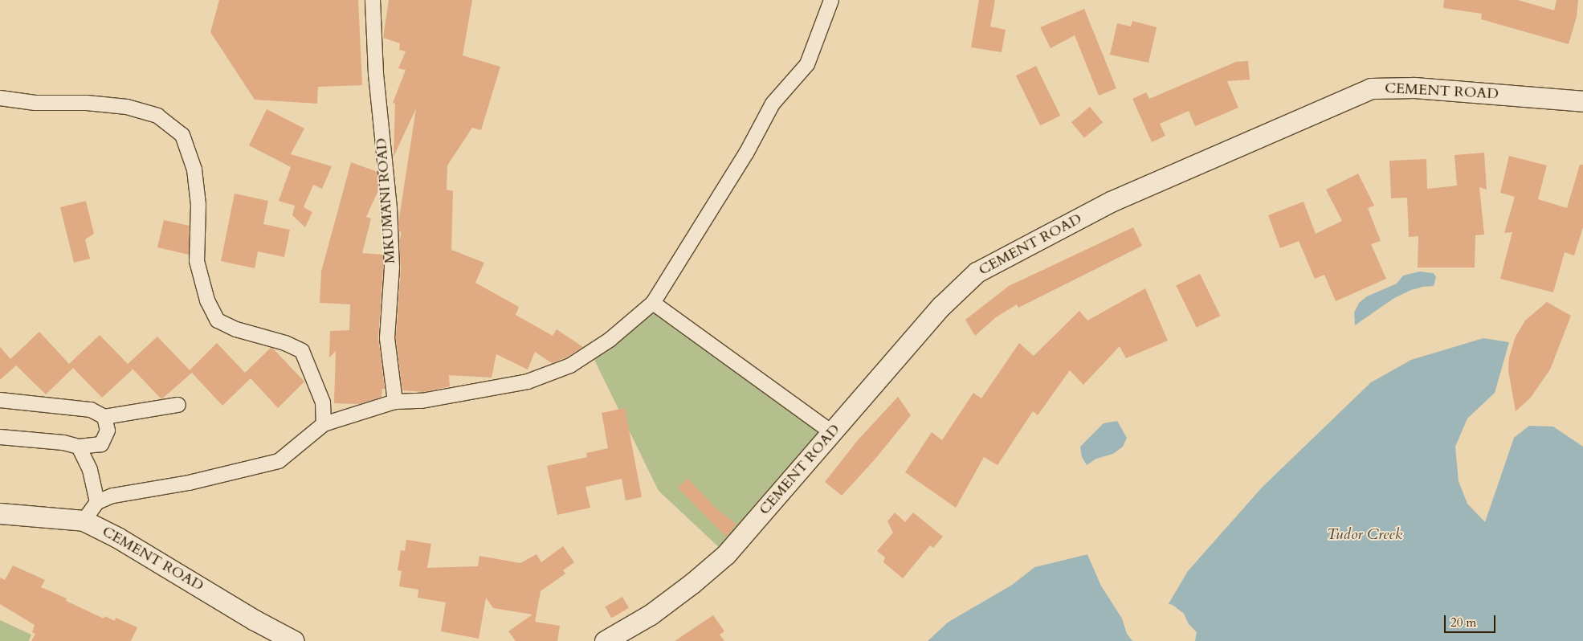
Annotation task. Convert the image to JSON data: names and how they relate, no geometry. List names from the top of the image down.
{
  "streets": {
    "main road": ["CEMENT ROAD"],
    "street": ["MKUMANI ROAD"]
  },
  "water": ["Tudor Creek"],
  "scale_bar": "20 m"
}
